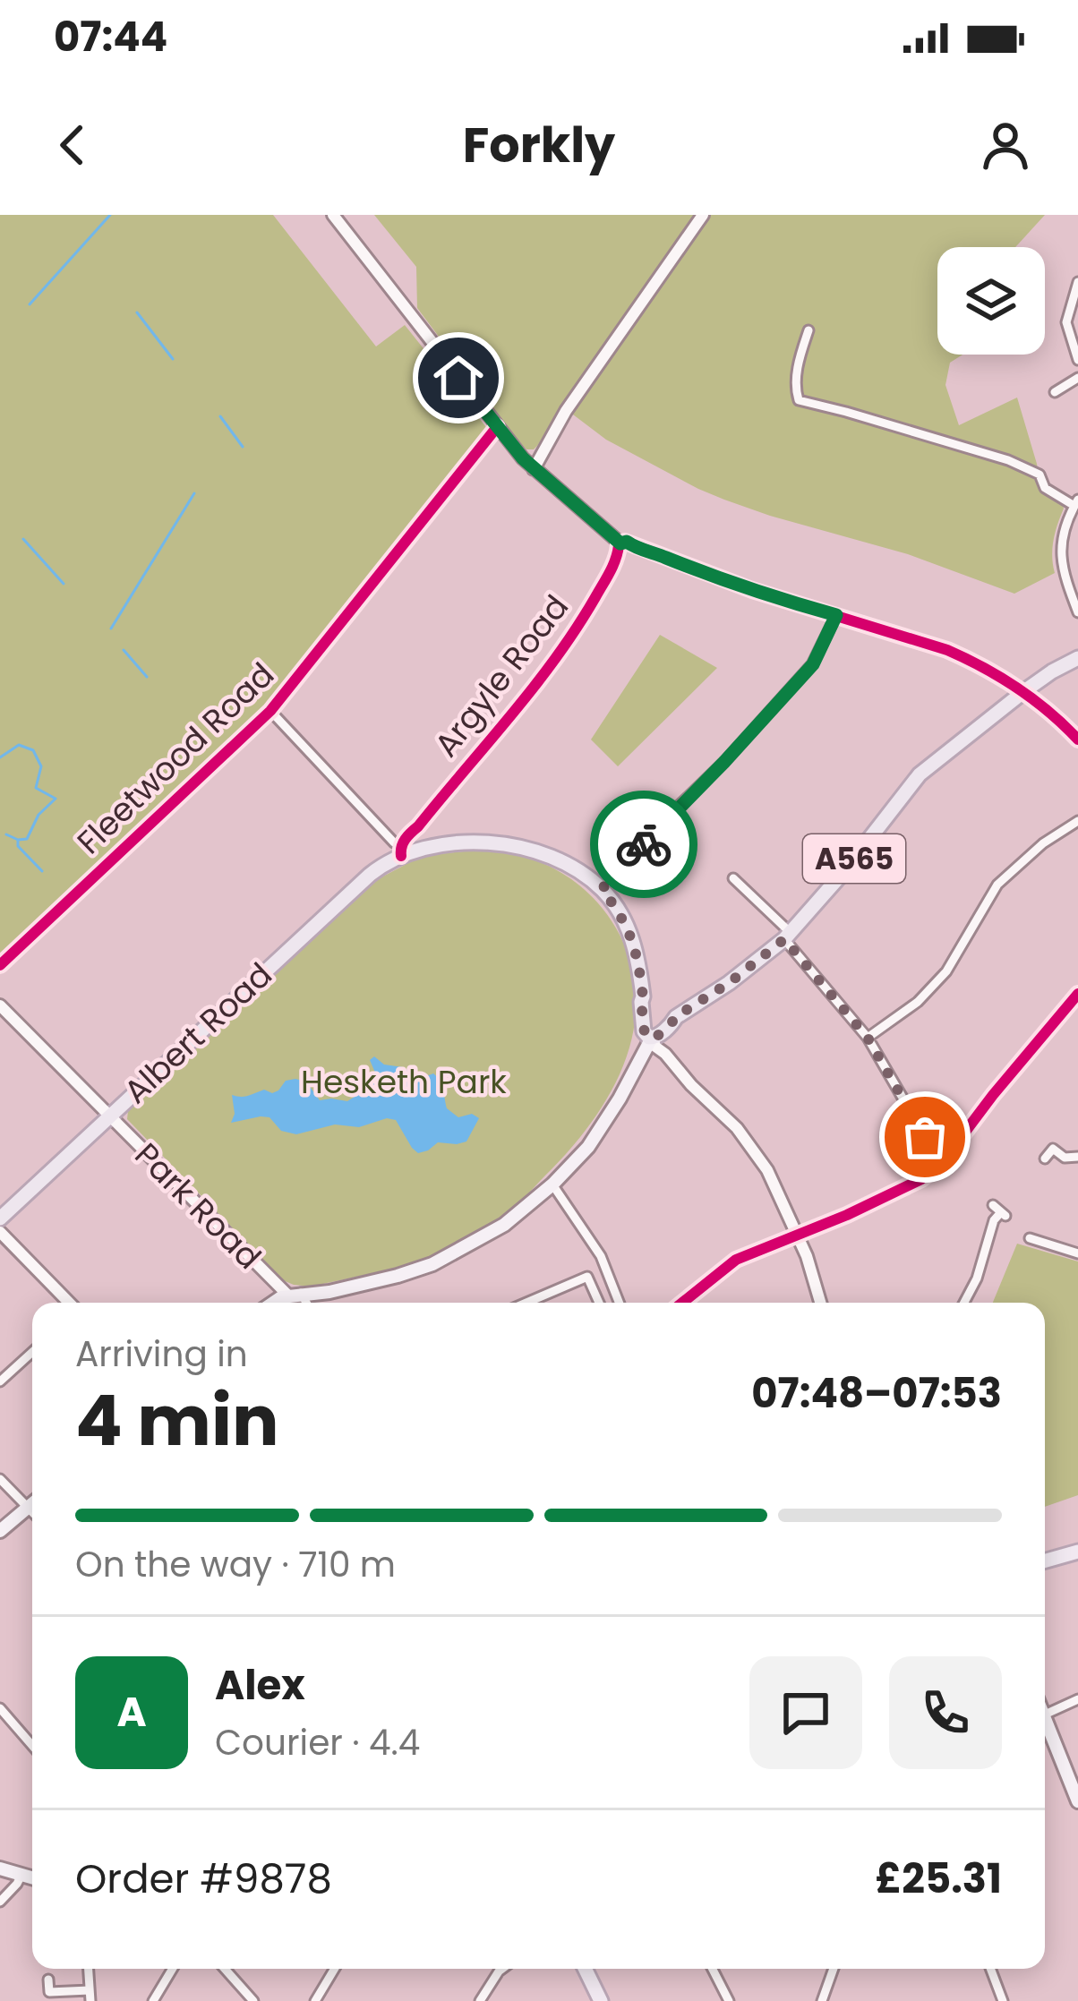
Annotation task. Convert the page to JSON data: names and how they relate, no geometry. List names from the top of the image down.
{
  "streets": {
    "highway": ["A565", "Albert Road"],
    "street": ["Argyle Road", "Fleetwood Road", "Park Road"]
  },
  "crossings": [
    ["Argyle Road", "Albert Road"],
    ["Albert Road", "Park Road"]
  ],
  "parks": ["Hesketh Park"],
  "page": {
    "status": "07:44",
    "header": "Forkly",
    "heading": ["4 min", "Arriving in", "07:48–07:53"],
    "panel": [
      "Alex",
      "Courier · 4.4",
      "Order #9878",
      "£25.31"
    ],
    "bar": "On the way · 710 m",
    "round": "A"
  }
}
